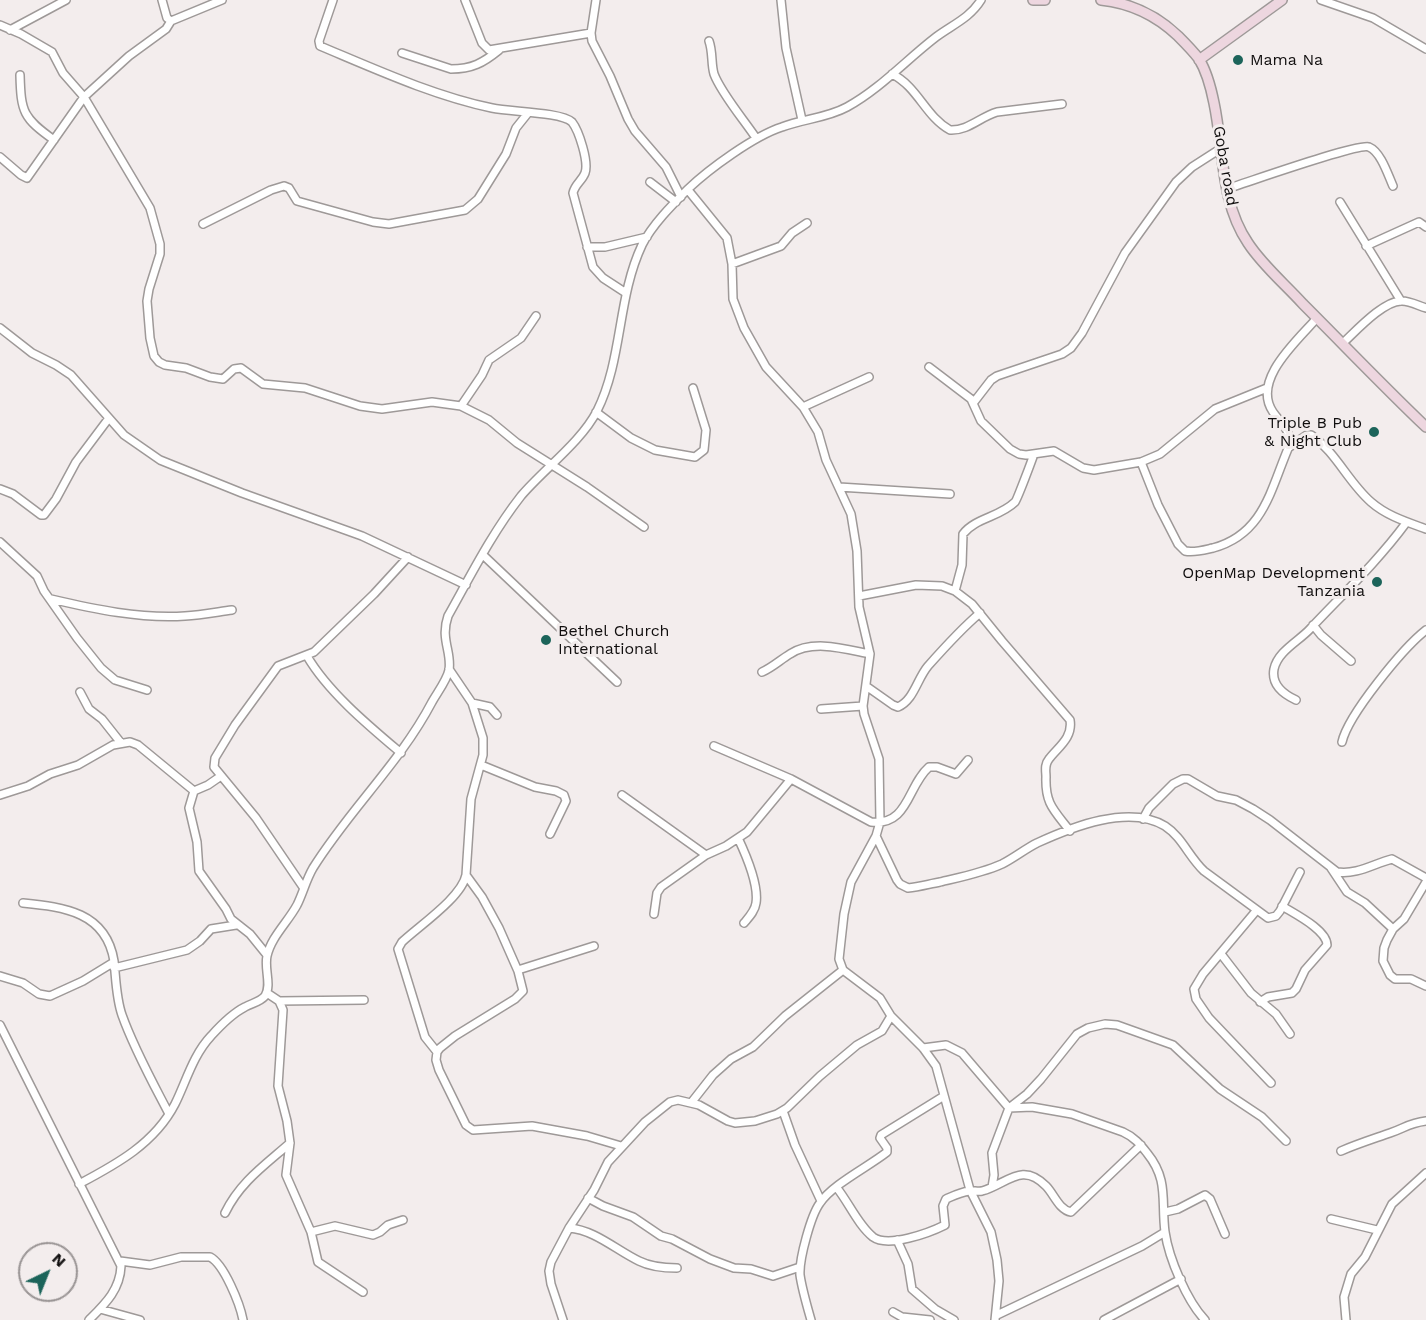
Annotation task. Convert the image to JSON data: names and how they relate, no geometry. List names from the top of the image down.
{
  "streets": {
    "street": ["Goba road"]
  },
  "places": [
    "Mama Na",
    "Triple B Pub & Night Club",
    "OpenMap Development Tanzania",
    "Bethel Church International"
  ],
  "north": "top right"
}
